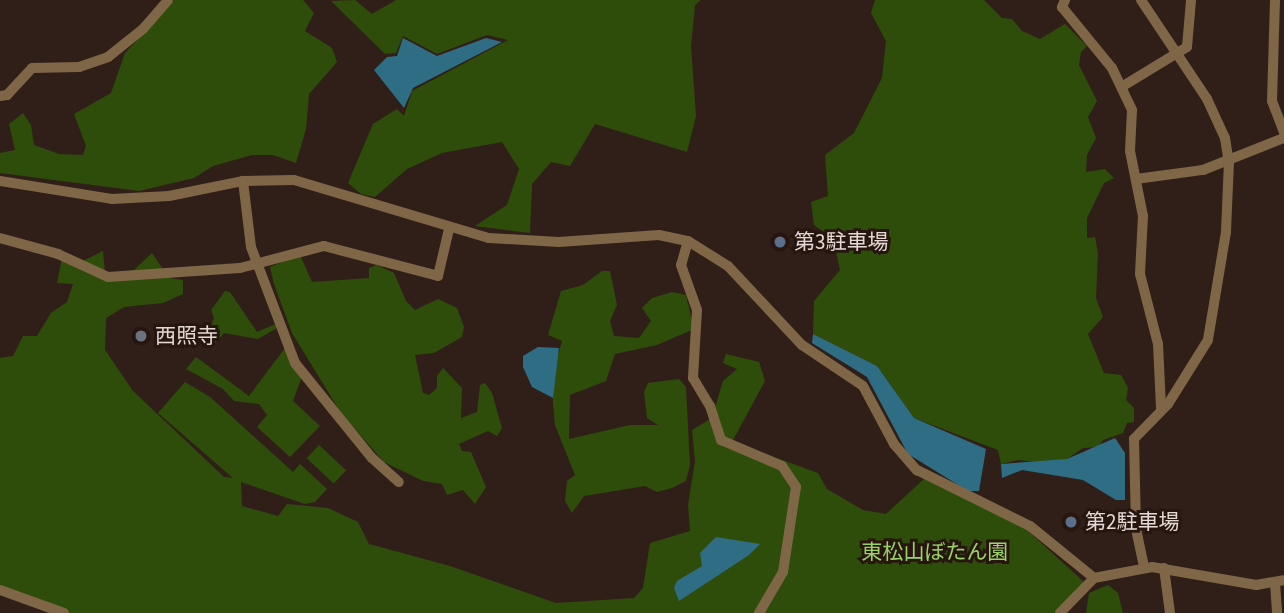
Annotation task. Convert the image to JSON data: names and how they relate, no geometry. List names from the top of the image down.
{
  "parks": ["東松山ぼたん園"],
  "places": ["第3駐車場", "西照寺", "第2駐車場"]
}
